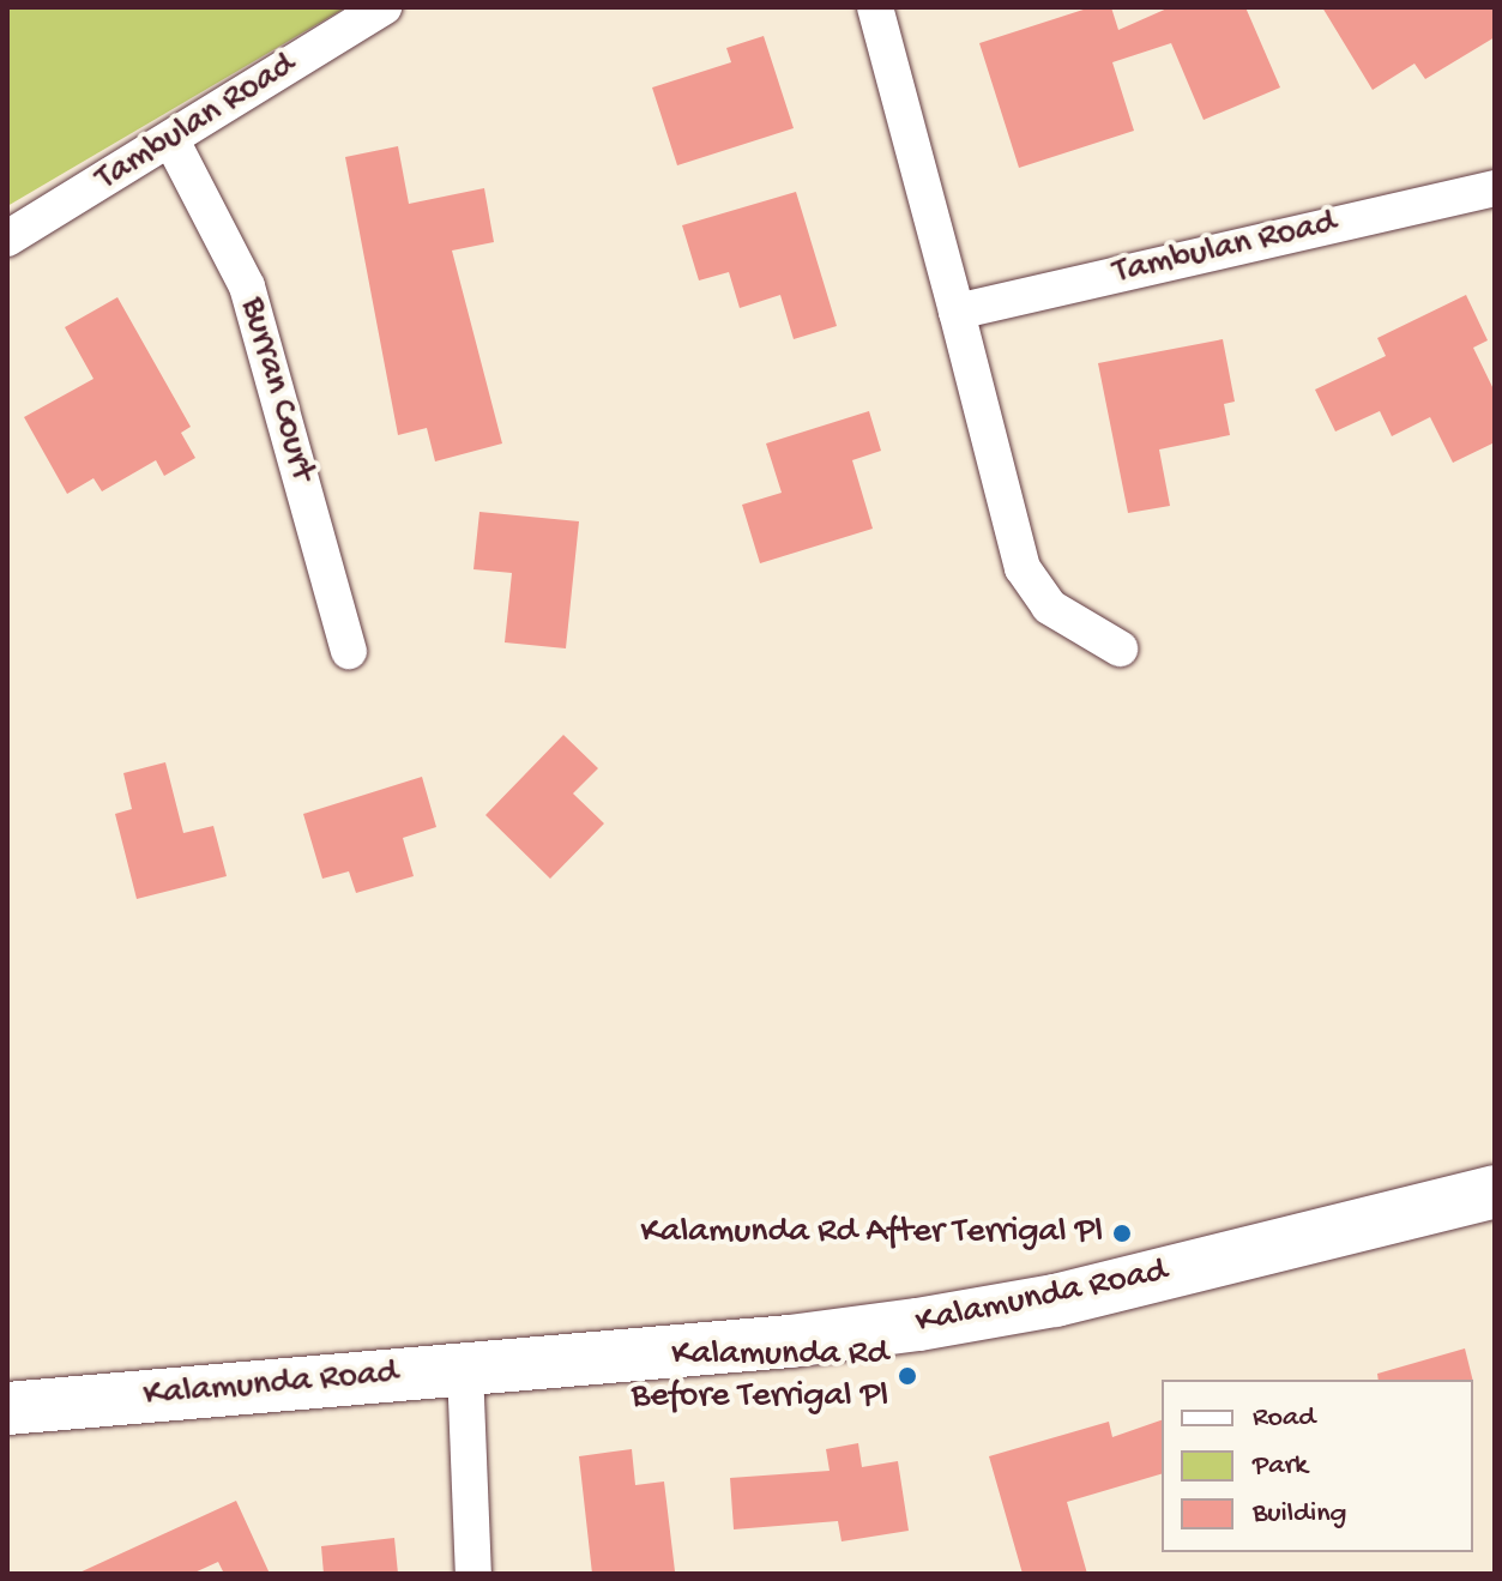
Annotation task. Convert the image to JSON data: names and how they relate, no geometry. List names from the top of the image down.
{
  "streets": {
    "main road": ["Kalamunda Road"],
    "street": ["Tambulan Road", "Burran Court"]
  },
  "crossings": [
    ["Tambulan Road", "Burran Court"]
  ],
  "places": ["Kalamunda Rd After Terrigal Pl", "Kalamunda Rd Before Terrigal Pl"],
  "legend": ["Road", "Park", "Building"]
}
